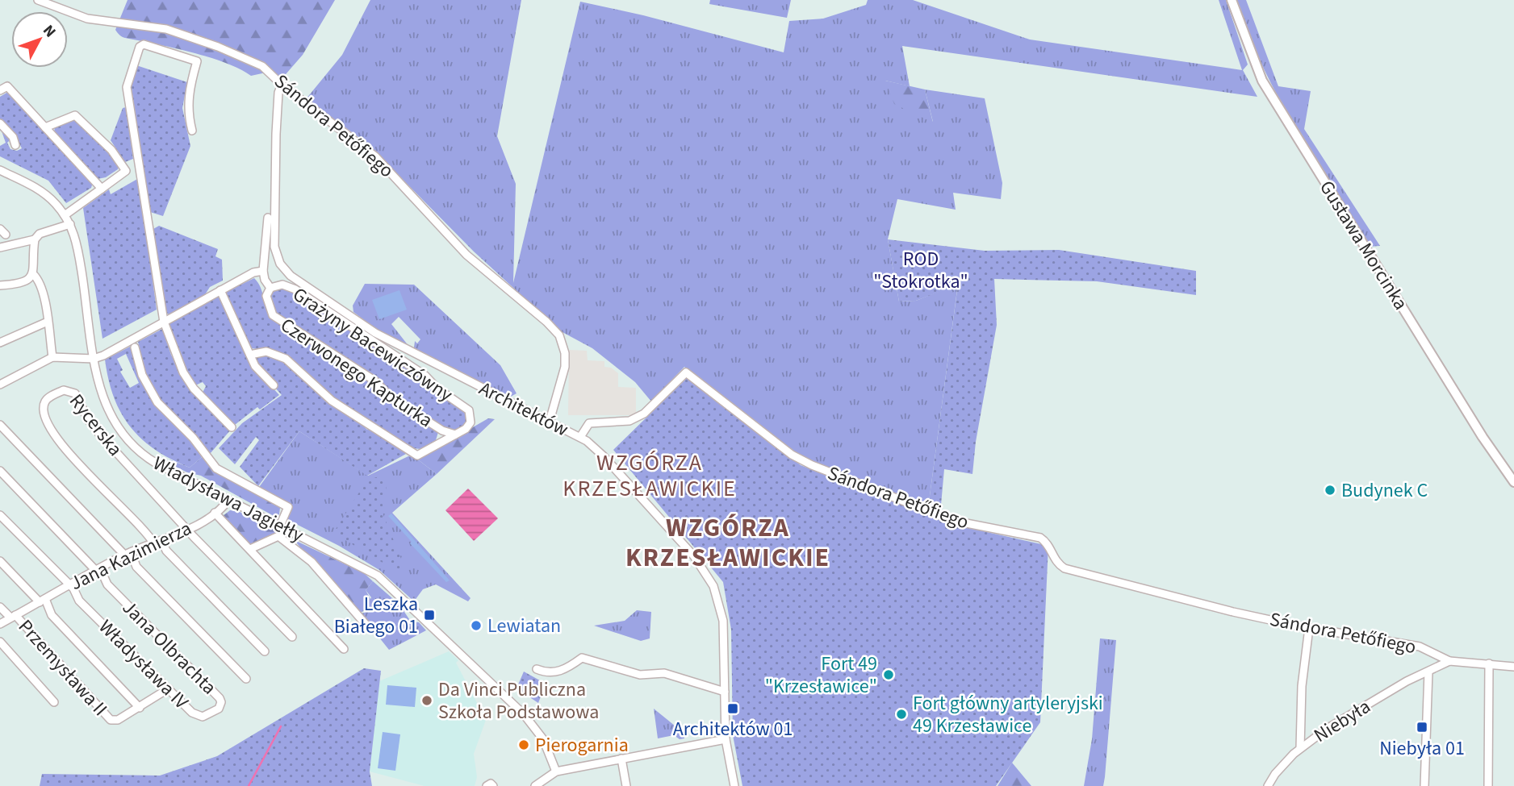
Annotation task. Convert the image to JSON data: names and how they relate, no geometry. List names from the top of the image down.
{
  "streets": {
    "street": [
      "Sándora Petőfiego",
      "Gustawa Morcinka",
      "Grażyny Bacewiczówny",
      "Czerwonego Kapturka",
      "Architektów",
      "Rycerska",
      "Władysława Jagiełły",
      "Jana Kazimierza",
      "Jana Olbrachta",
      "Władysława IV",
      "Przemysława II",
      "Niebyła"
    ]
  },
  "crossings": [
    ["Sándora Petőfiego", "Architektów"],
    ["Sándora Petőfiego", "Niebyła"],
    ["Grażyny Bacewiczówny", "Czerwonego Kapturka"],
    ["Rycerska", "Jana Kazimierza"],
    ["Władysława Jagiełły", "Jana Kazimierza"],
    ["Jana Kazimierza", "Jana Olbrachta"],
    ["Jana Kazimierza", "Władysława IV"],
    ["Jana Kazimierza", "Przemysława II"],
    ["Jana Olbrachta", "Władysława IV"],
    ["Władysława IV", "Przemysława II"]
  ],
  "districts": ["WZGÓRZA KRZESŁAWICKIE", "WZGÓRZA KRZESŁAWICKIE"],
  "parks": ["ROD \"Stokrotka\""],
  "places": {
    "other": [
      "Budynek C",
      "Lewiatan",
      "Fort 49 \"Krzesławice\"",
      "Da Vinci Publiczna Szkoła Podstawowa",
      "Fort główny artyleryjski 49 Krzesławice",
      "Pierogarnia"
    ],
    "transit": ["Leszka Białego 01", "Architektów 01", "Niebyła 01"]
  },
  "north": "top right"
}
